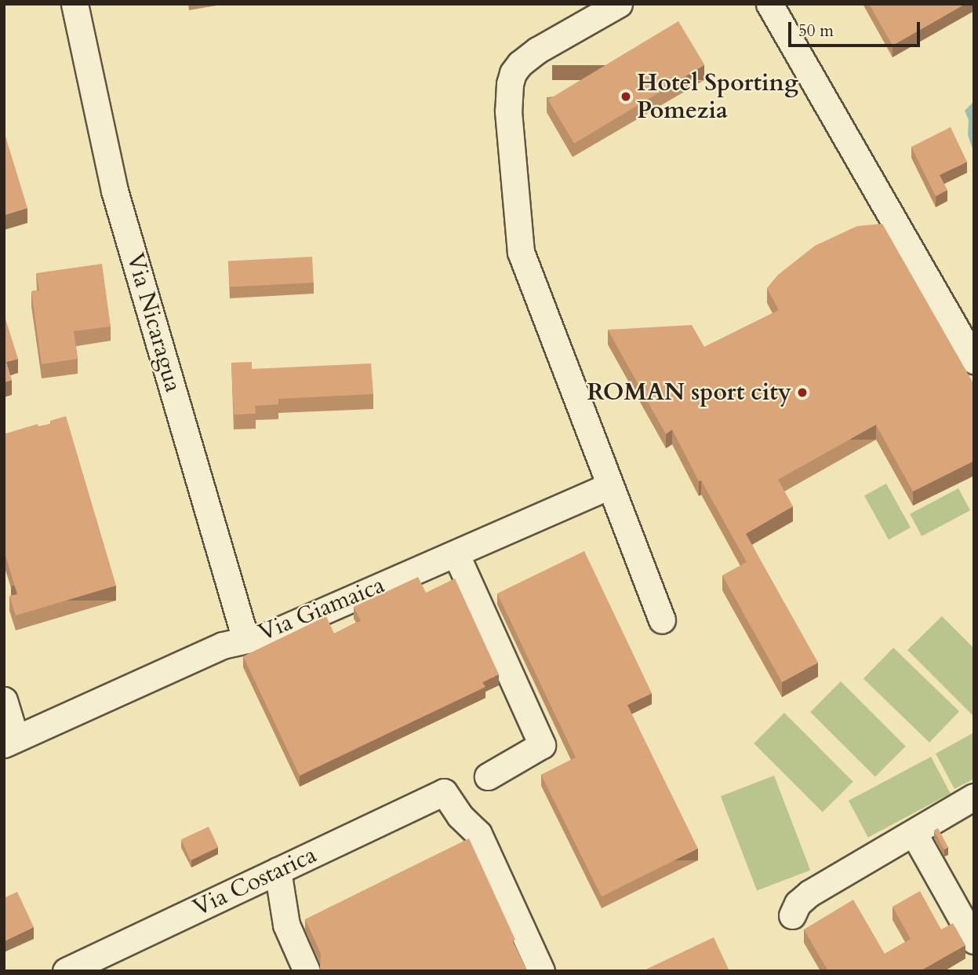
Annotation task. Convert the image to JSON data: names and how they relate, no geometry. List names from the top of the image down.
{
  "streets": {
    "street": ["Via Nicaragua", "Via Giamaica", "Via Costarica"]
  },
  "crossings": [
    ["Via Nicaragua", "Via Giamaica"]
  ],
  "places": ["Hotel Sporting Pomezia", "ROMAN sport city"],
  "scale_bar": "50 m"
}
